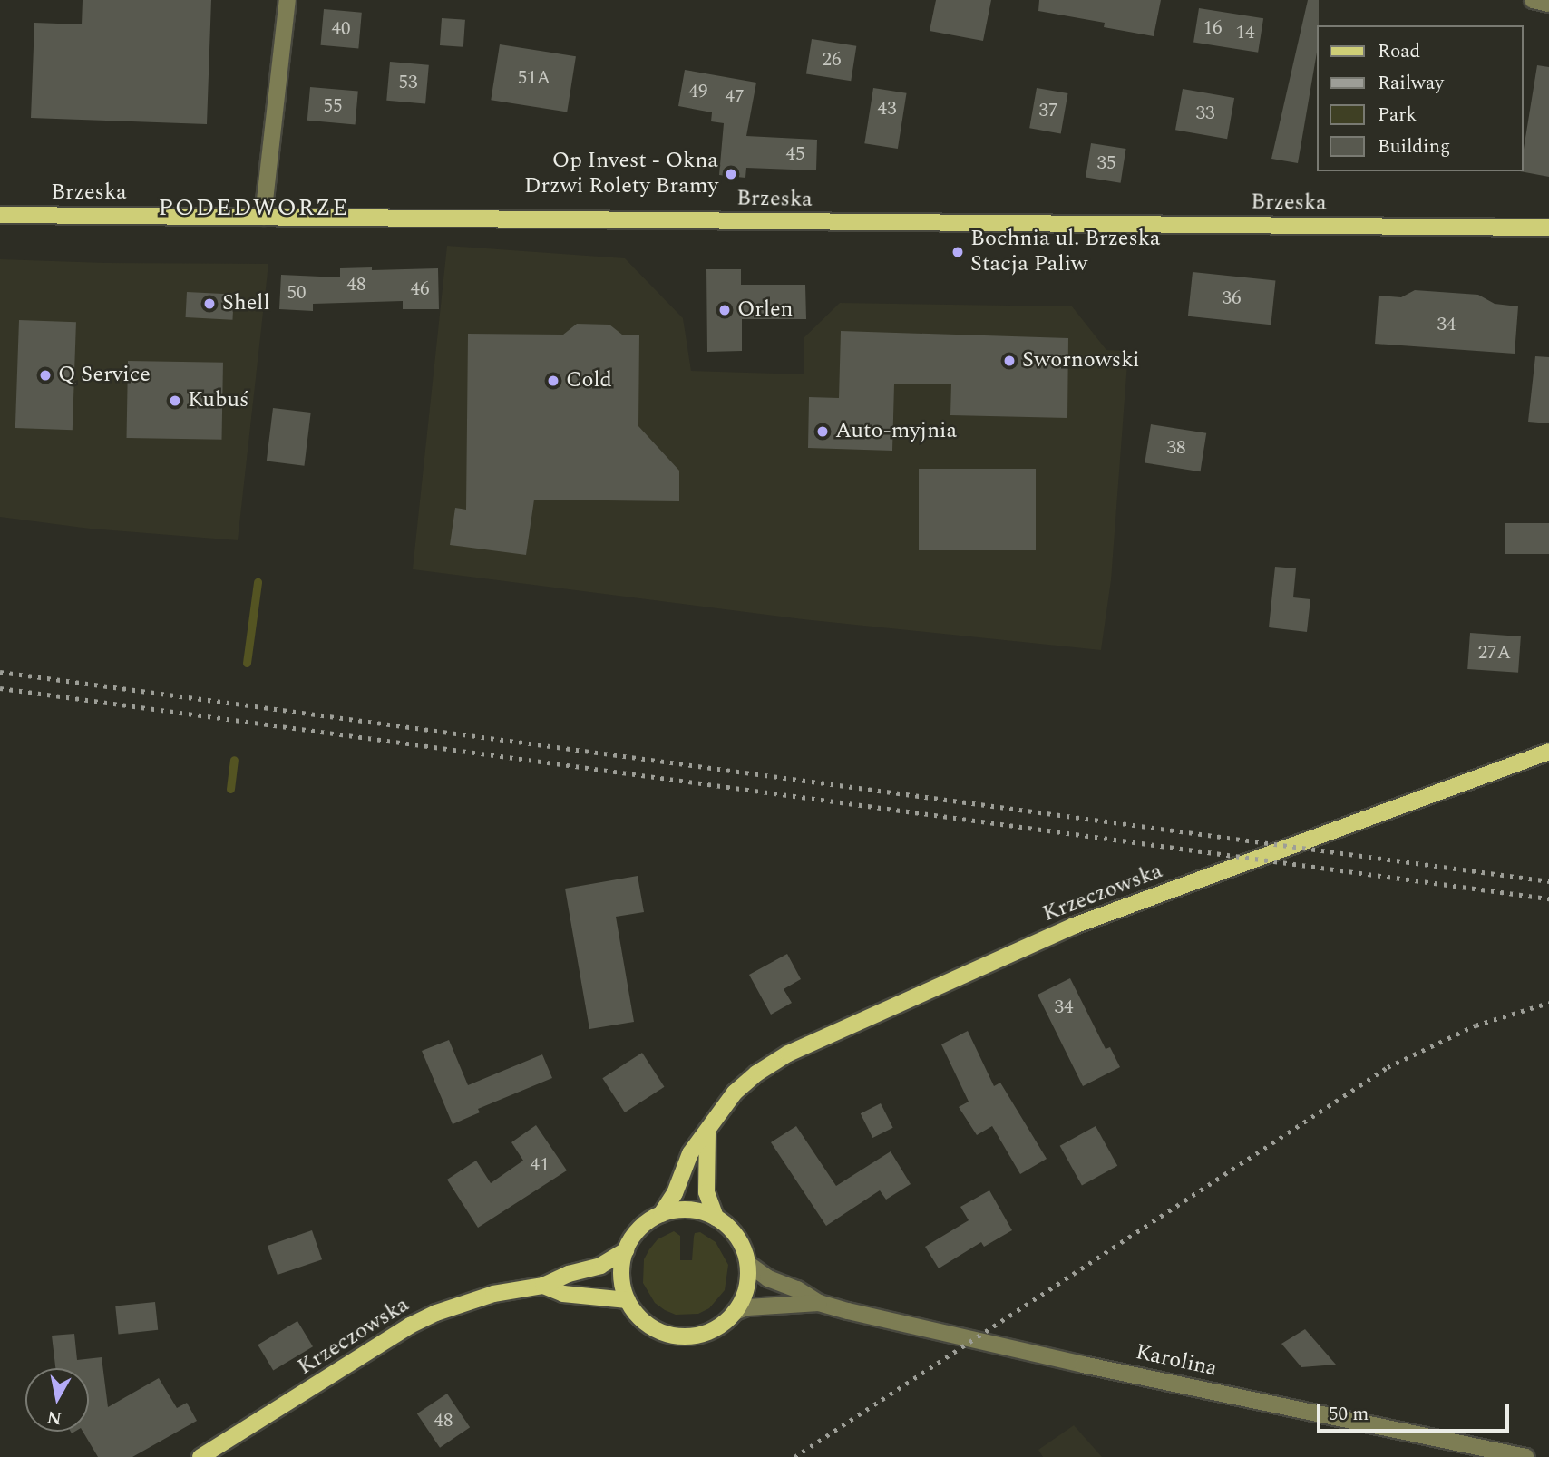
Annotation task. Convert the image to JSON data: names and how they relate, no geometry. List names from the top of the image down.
{
  "streets": {
    "main road": ["Brzeska", "Krzeczowska"],
    "street": ["Karolina"]
  },
  "crossings": [
    ["Krzeczowska", "Karolina"]
  ],
  "districts": ["PODEDWORZE"],
  "places": [
    "Op Invest - Okna Drzwi Rolety Bramy",
    "Bochnia ul. Brzeska Stacja Paliw",
    "Shell",
    "Orlen",
    "Swornowski",
    "Q Service",
    "Cold",
    "Kubuś",
    "Auto-myjnia"
  ],
  "house_numbers": [
    "16",
    "40",
    "14",
    "26",
    "51A",
    "53",
    "49",
    "47",
    "55",
    "43",
    "37",
    "33",
    "45",
    "35",
    "48",
    "46",
    "50",
    "36",
    "34",
    "38",
    "27A",
    "34",
    "41",
    "48"
  ],
  "legend": [
    "Road",
    "Railway",
    "Park",
    "Building"
  ],
  "scale_bar": "50 m",
  "north": "bottom"
}
